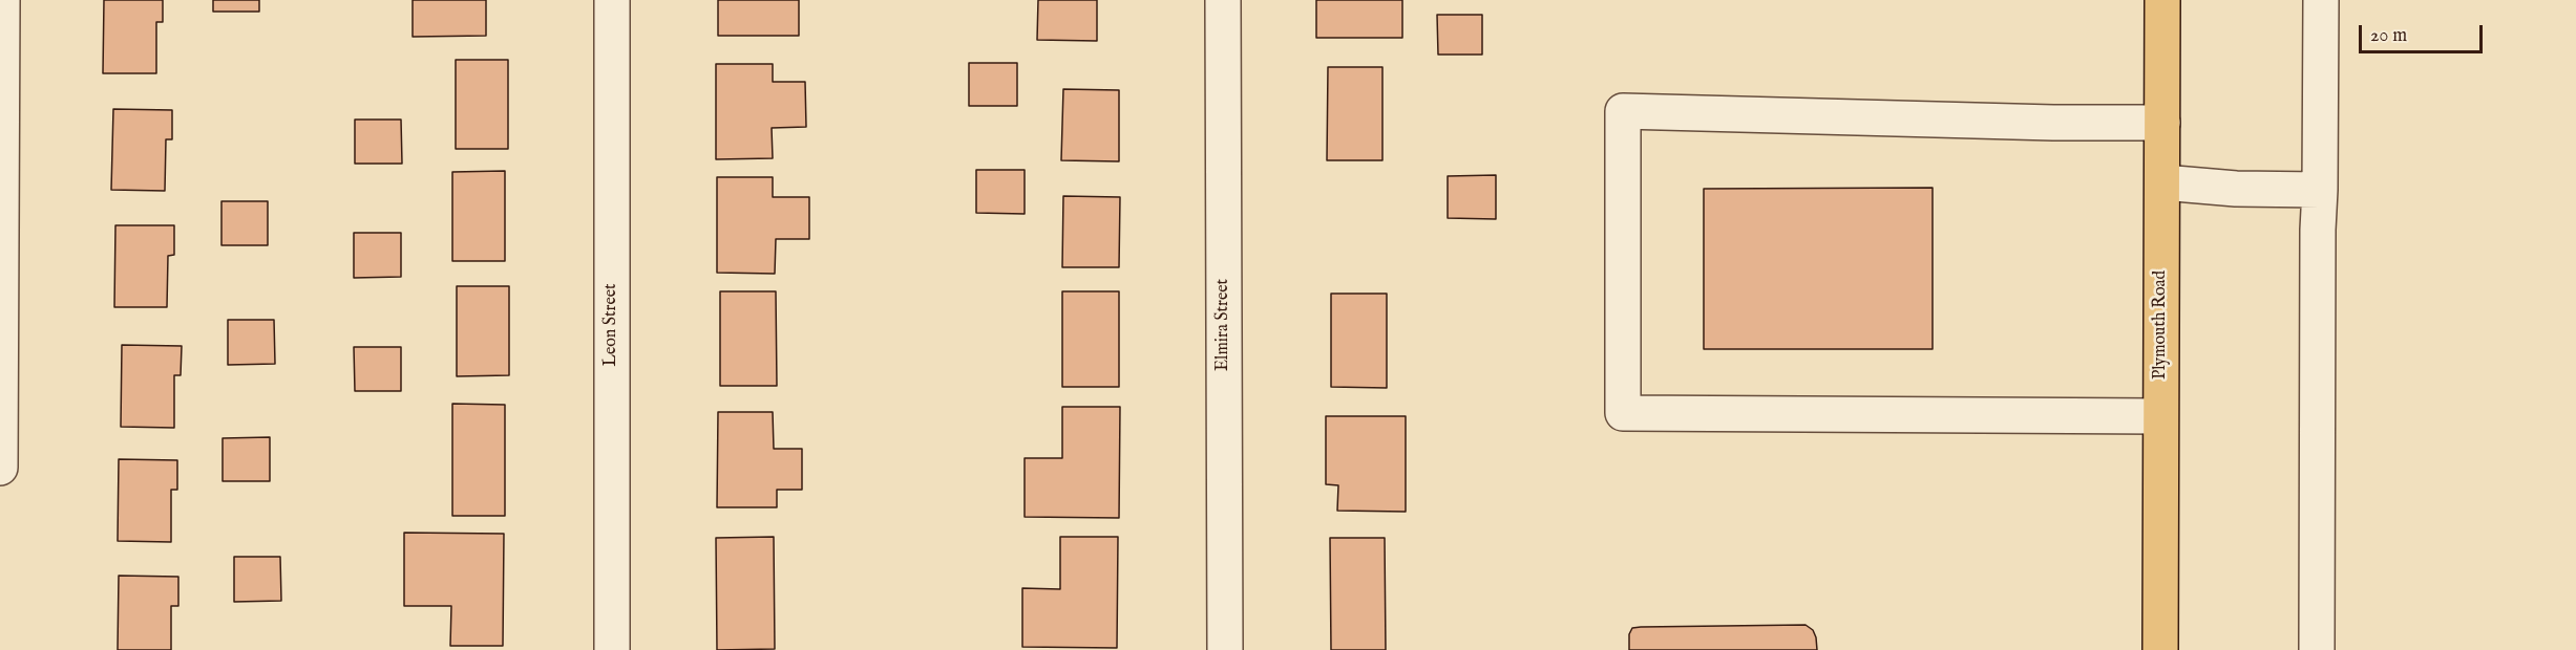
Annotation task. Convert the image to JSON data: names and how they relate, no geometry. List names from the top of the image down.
{
  "streets": {
    "main road": ["Plymouth Road"],
    "street": ["Leon Street", "Elmira Street"]
  },
  "scale_bar": "20 m"
}
